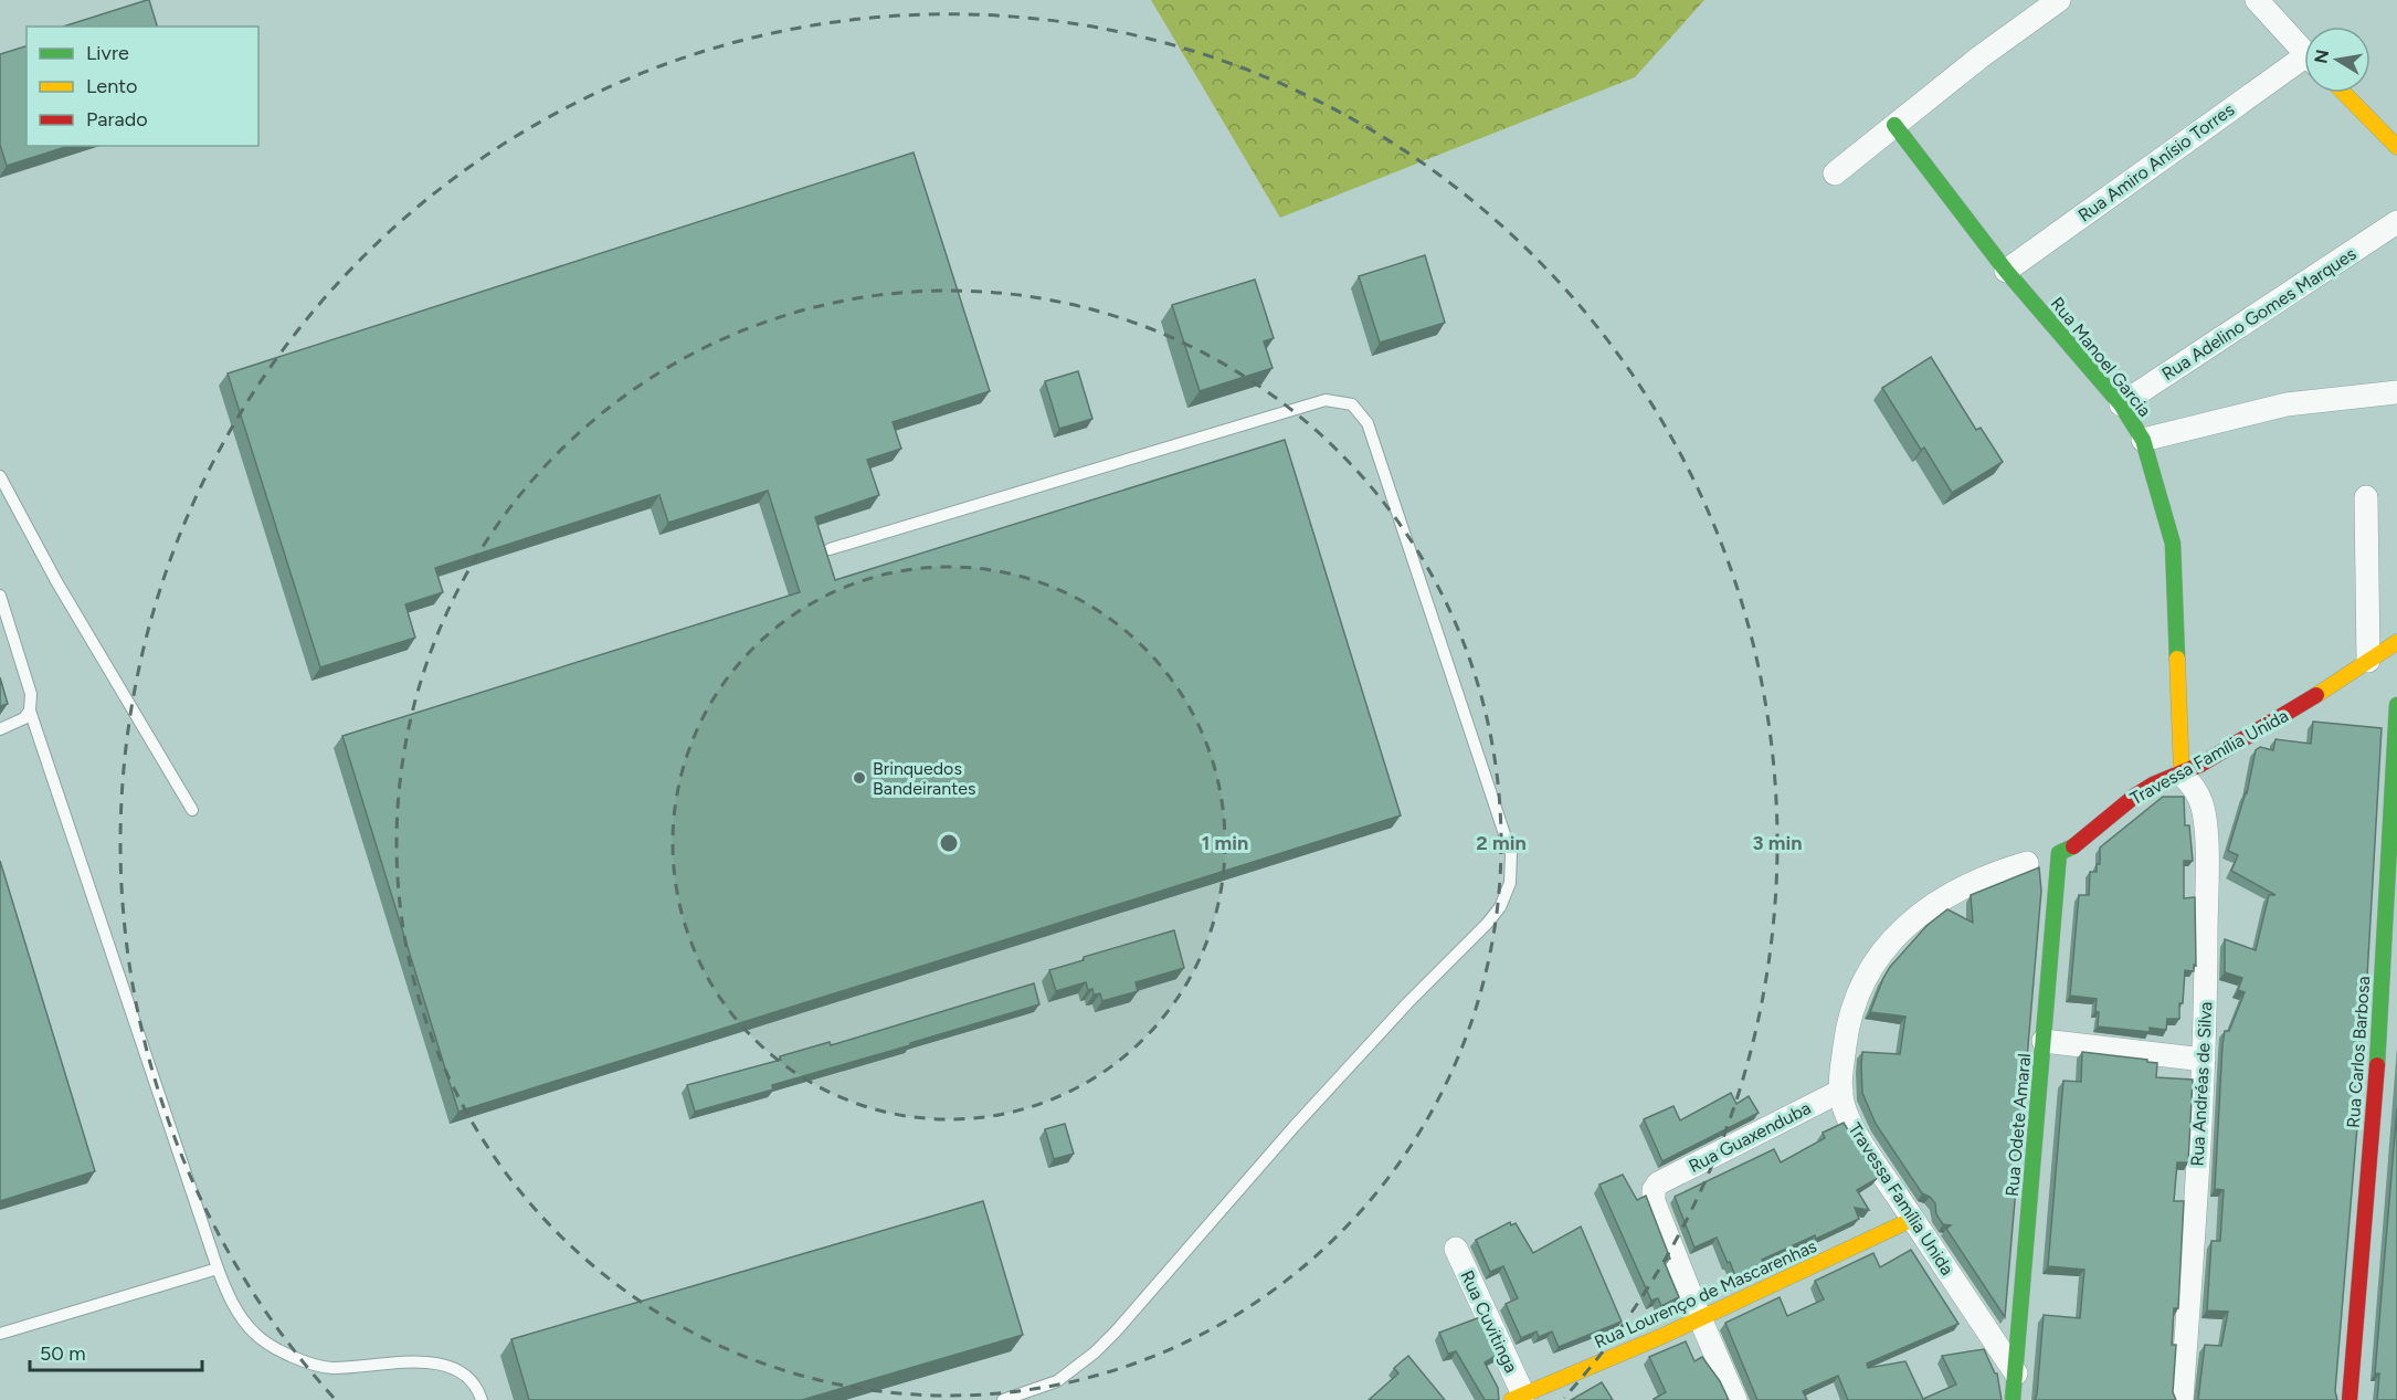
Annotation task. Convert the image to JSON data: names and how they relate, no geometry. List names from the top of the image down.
{
  "streets": {
    "street": [
      "Rua Amiro Anísio Torres",
      "Rua Adelino Gomes Marques",
      "Rua Manoel Garcia",
      "Travessa Família Unida",
      "Rua Carlos Barbosa",
      "Rua Andréas de Silva",
      "Rua Odete Amaral",
      "Rua Guaxenduba",
      "Rua Lourenço de Mascarenhas",
      "Rua Cuvitinga"
    ]
  },
  "crossings": [
    ["Rua Amiro Anísio Torres", "Rua Manoel Garcia"],
    ["Rua Adelino Gomes Marques", "Rua Manoel Garcia"],
    ["Rua Manoel Garcia", "Travessa Família Unida"],
    ["Rua Manoel Garcia", "Rua Andréas de Silva"],
    ["Travessa Família Unida", "Rua Andréas de Silva"],
    ["Travessa Família Unida", "Rua Odete Amaral"],
    ["Travessa Família Unida", "Rua Guaxenduba"],
    ["Travessa Família Unida", "Rua Lourenço de Mascarenhas"],
    ["Rua Guaxenduba", "Rua Lourenço de Mascarenhas"],
    ["Rua Lourenço de Mascarenhas", "Rua Cuvitinga"]
  ],
  "places": ["Brinquedos Bandeirantes"],
  "legend": ["Livre", "Lento", "Parado"],
  "scale_bar": "50 m",
  "north": "left",
  "rings": ["1 min", "2 min", "3 min"]
}
